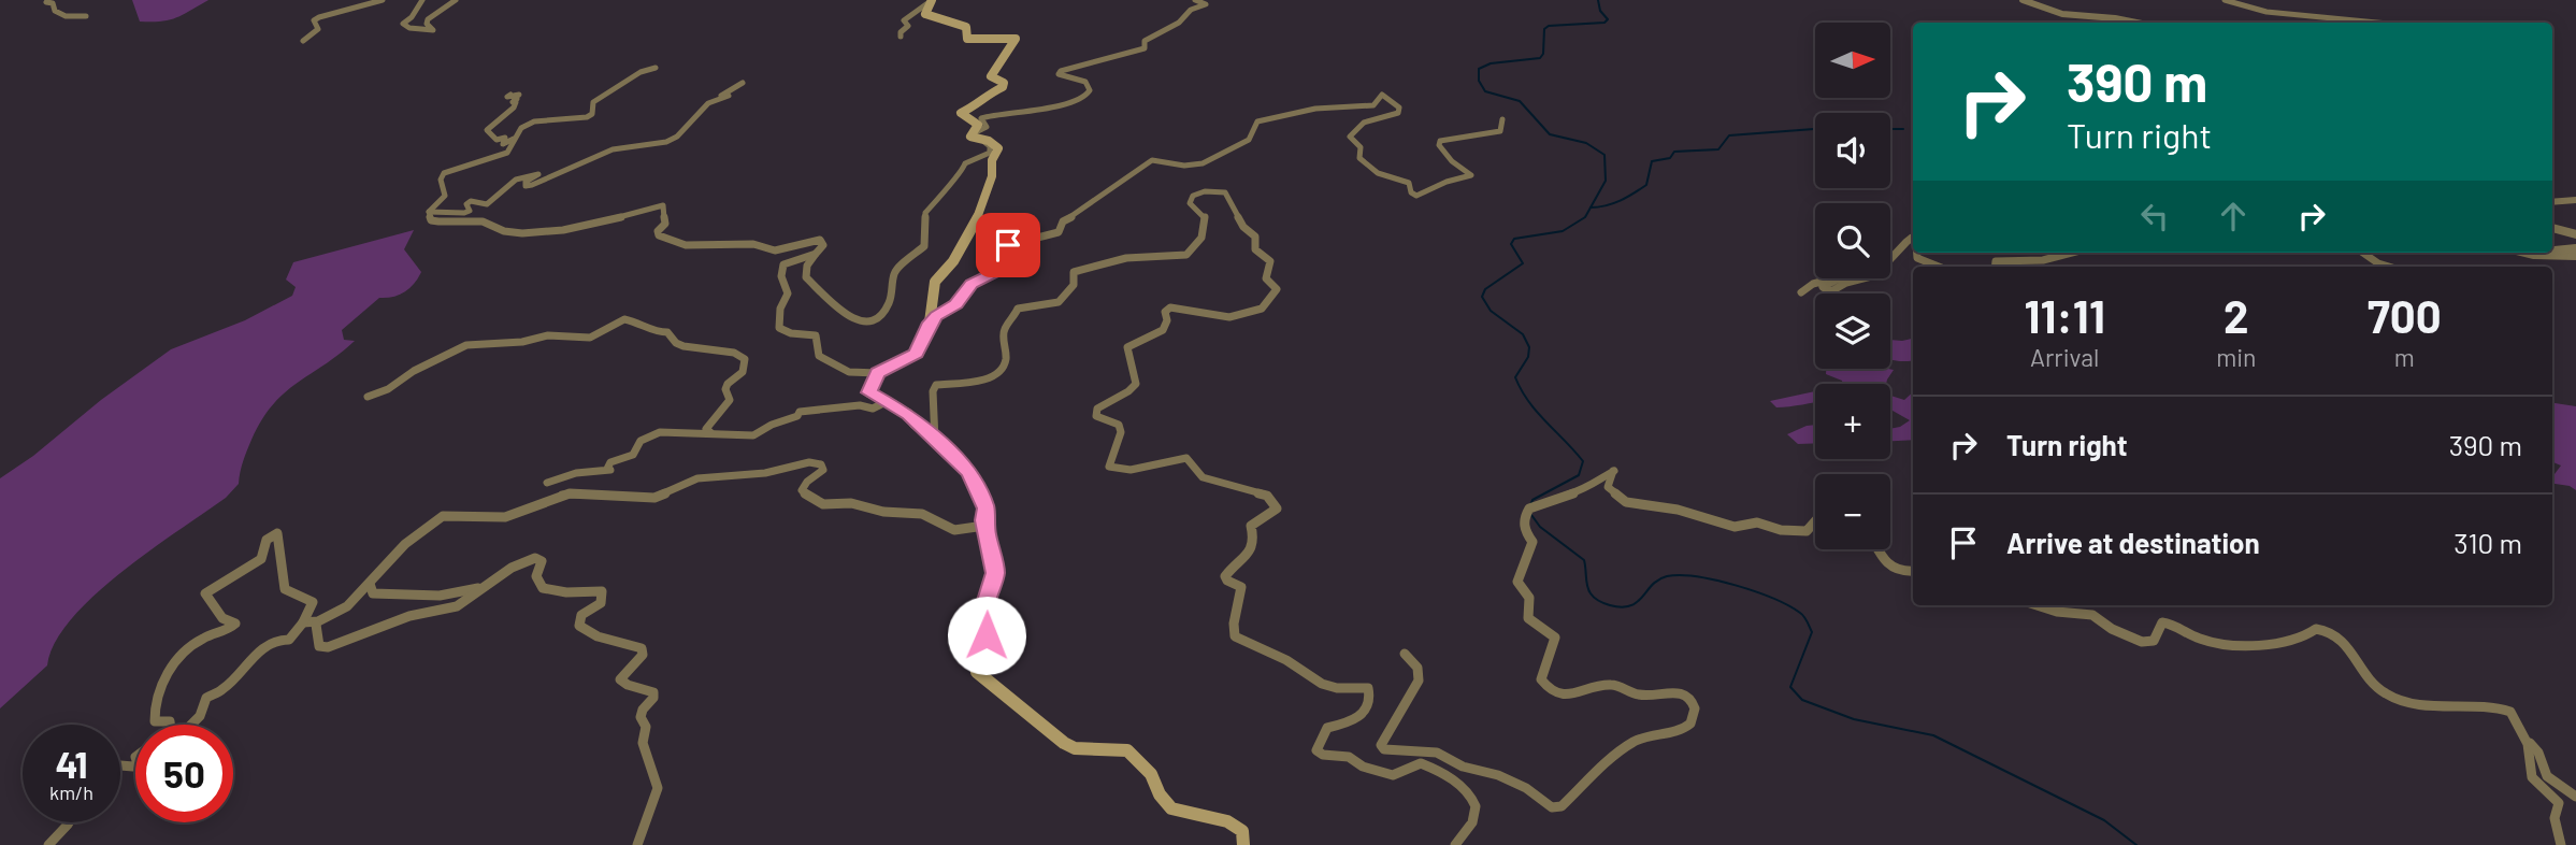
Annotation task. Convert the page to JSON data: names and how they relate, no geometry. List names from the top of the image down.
{
  "north": "right",
  "page": {
    "map_buttons": ["+", "−"],
    "turn": ["390 m", "Turn right"],
    "eta": [
      "11:11",
      "Arrival",
      "2",
      "min",
      "700",
      "m"
    ],
    "list": [
      {
        "name": "Turn right",
        "value": "390 m"
      },
      {
        "name": "Arrive at destination",
        "value": "310 m"
      }
    ],
    "speed": "41 km/h",
    "limit": "50"
  }
}
